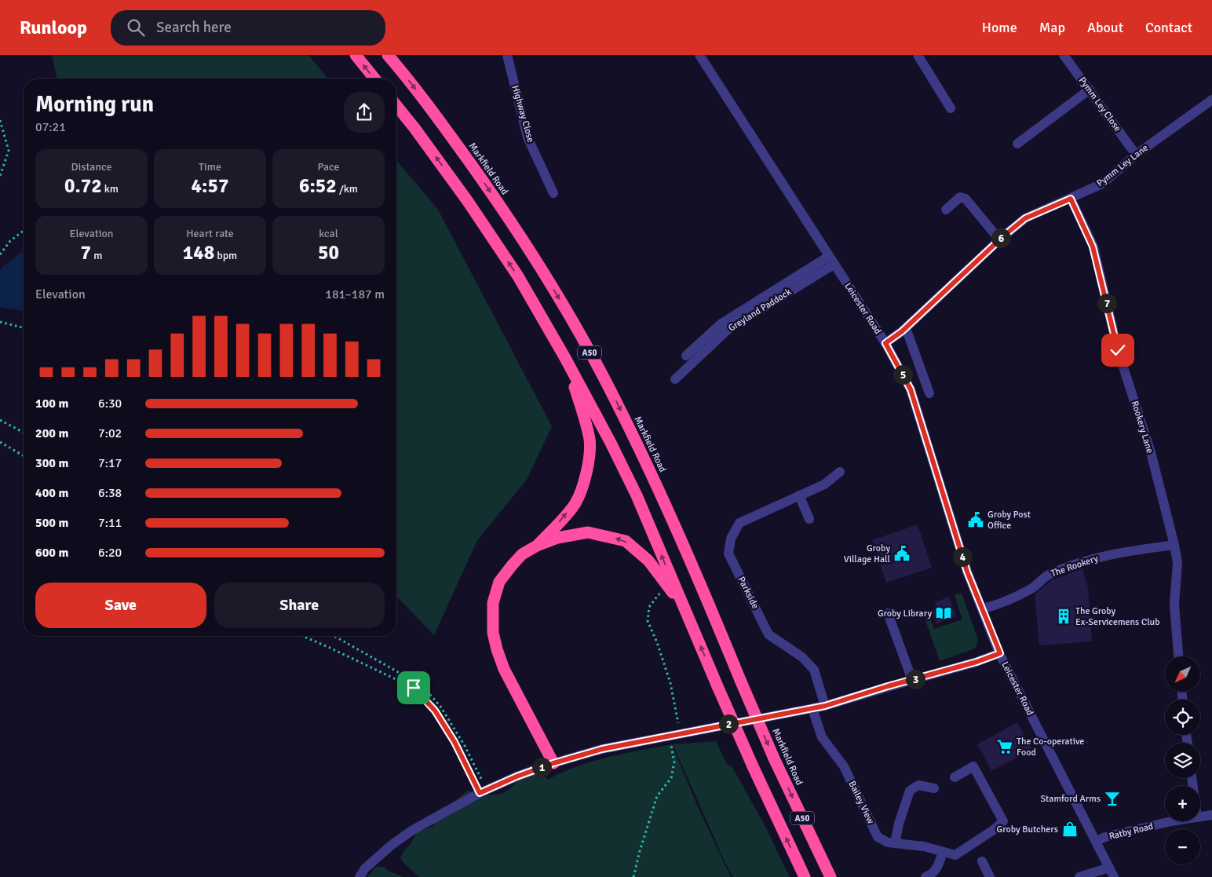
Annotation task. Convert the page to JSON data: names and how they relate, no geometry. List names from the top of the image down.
{
  "streets": {
    "highway": ["Markfield Road", "A50"],
    "street": [
      "Pymm Ley Close",
      "Highway Close",
      "Pymm Ley Lane",
      "Leicester Road",
      "Greyland Paddock",
      "Rookery Lane",
      "The Rookery",
      "Parkside",
      "Bailey View",
      "Ratby Road"
    ]
  },
  "crossings": [
    ["Pymm Ley Close", "Pymm Ley Lane"],
    ["Pymm Ley Lane", "Leicester Road"],
    ["Pymm Ley Lane", "Rookery Lane"],
    ["Leicester Road", "Greyland Paddock"],
    ["Leicester Road", "The Rookery"],
    ["Leicester Road", "Ratby Road"],
    ["Rookery Lane", "The Rookery"]
  ],
  "places": {
    "public building": ["Groby Post Office", "Groby Village Hall"],
    "library": ["Groby Library"],
    "building": ["The Groby Ex-Servicemens Club"],
    "supermarket": ["The Co-operative Food"],
    "bar": ["Stamford Arms"],
    "shop": ["Groby Butchers"]
  },
  "north": "bottom left",
  "page": {
    "header": "Runloop",
    "search": "Search here",
    "nav": [
      "Home",
      "Map",
      "About",
      "Contact"
    ],
    "heading": ["Morning run", "07:21"],
    "stats": [
      ["Distance", "0.72 km"],
      ["Time", "4:57"],
      ["Pace", "6:52 /km"],
      ["Elevation", "7 m"],
      ["Heart rate", "148 bpm"],
      ["kcal", "50"]
    ],
    "pins": [
      "6",
      "7",
      "5",
      "4",
      "3",
      "2",
      "1"
    ],
    "chart": ["Elevation", "181–187 m"],
    "list": [
      {
        "name": "100 m",
        "note": "6:30"
      },
      {
        "name": "200 m",
        "note": "7:02"
      },
      {
        "name": "300 m",
        "note": "7:17"
      },
      {
        "name": "400 m",
        "note": "6:38"
      },
      {
        "name": "500 m",
        "note": "7:11"
      },
      {
        "name": "600 m",
        "note": "6:20"
      }
    ],
    "buttons": ["Save", "Share"],
    "map_buttons": ["+", "−"]
  }
}
